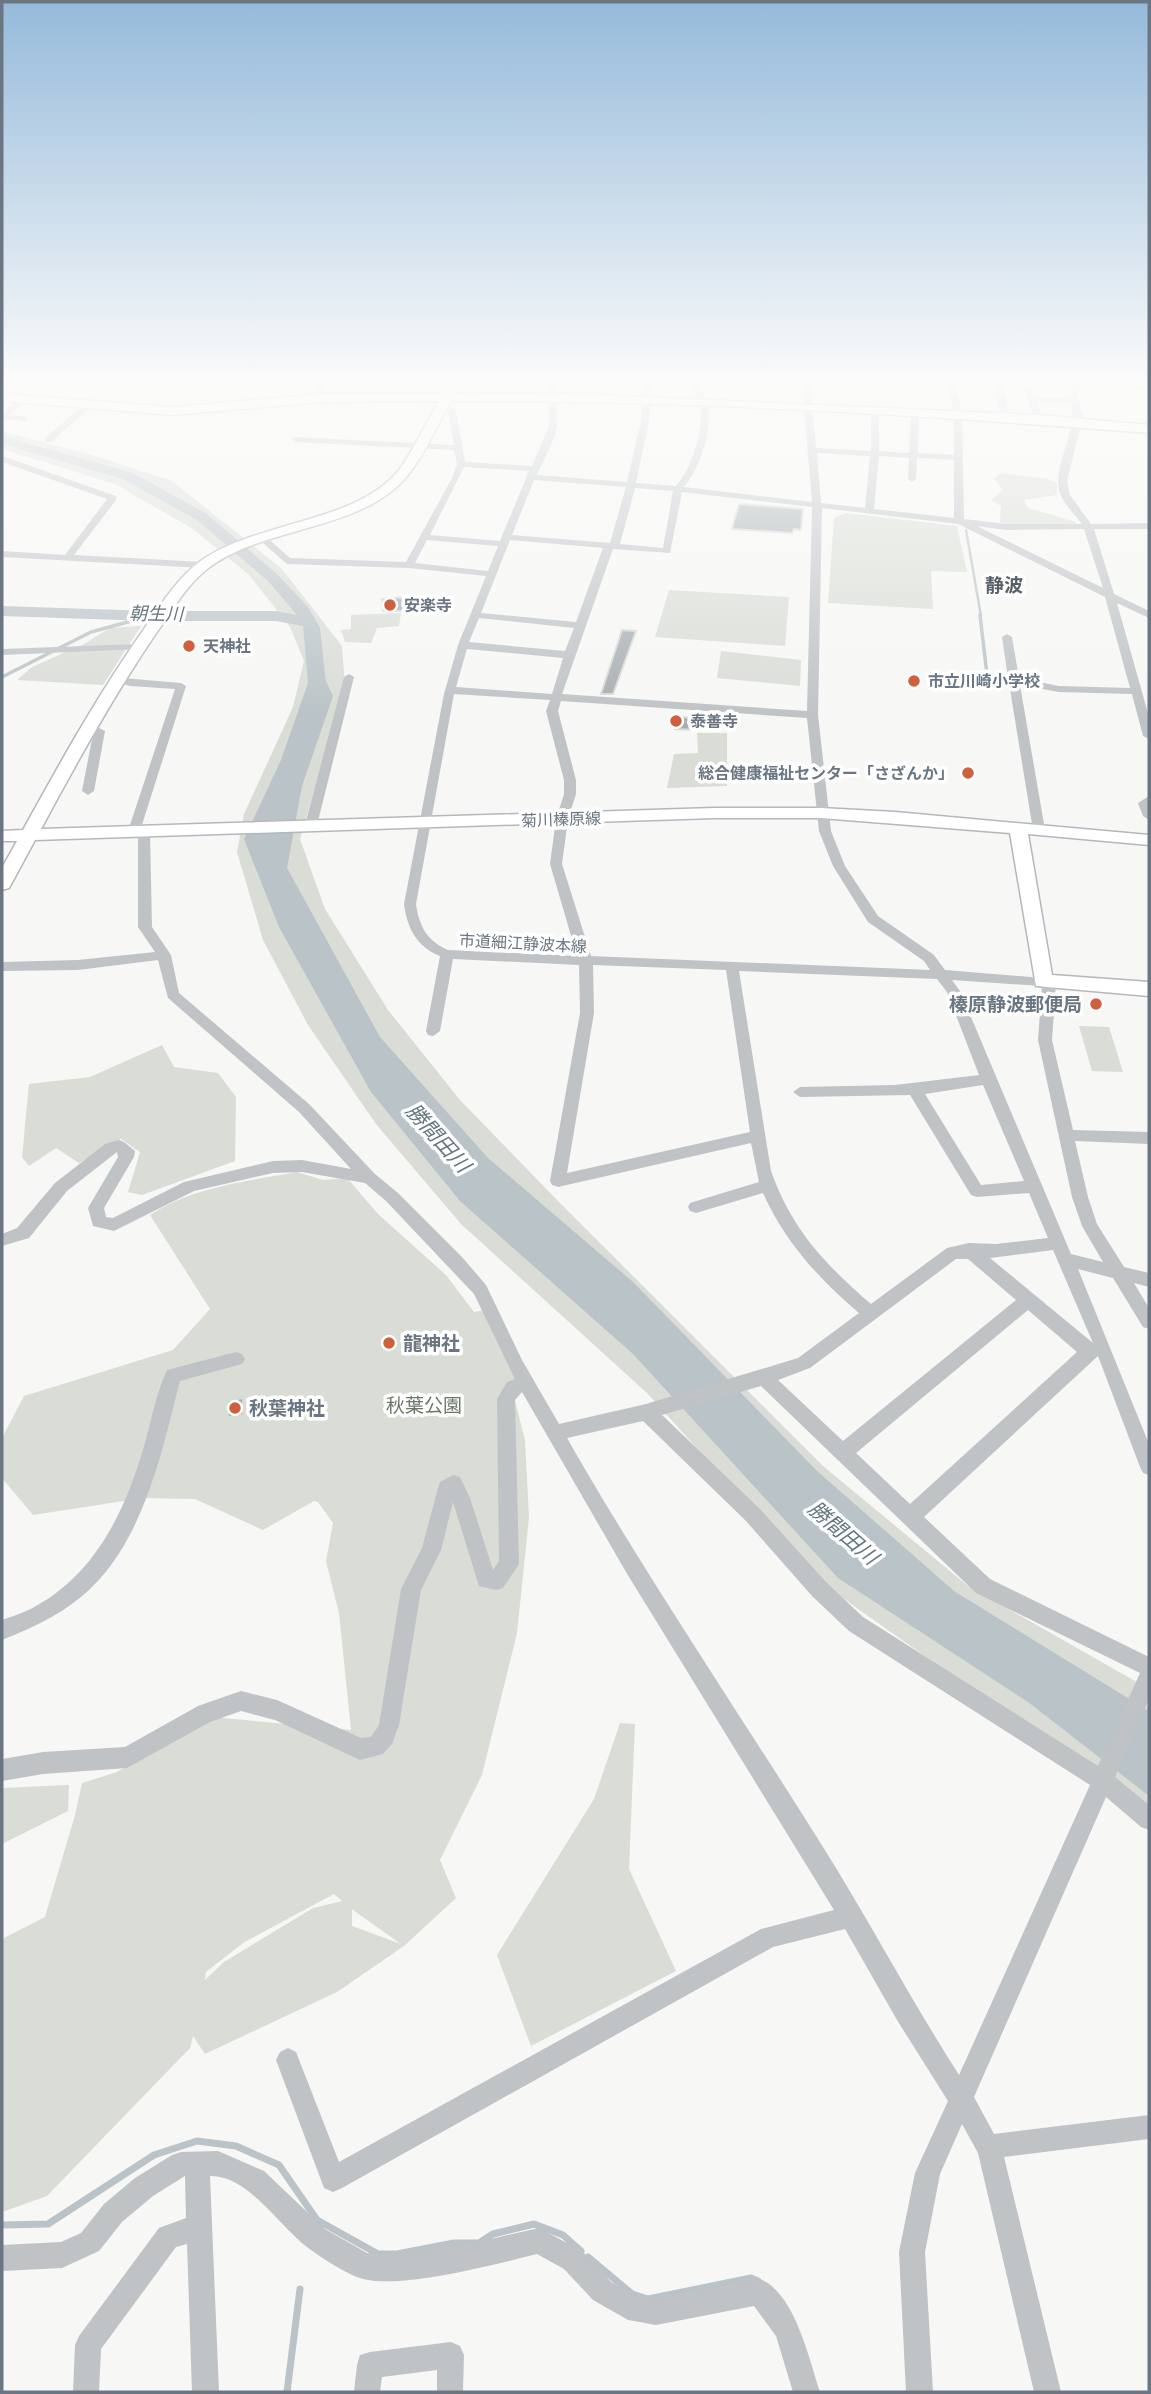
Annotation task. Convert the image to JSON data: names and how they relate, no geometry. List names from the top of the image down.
{
  "streets": {
    "main road": ["菊川榛原線"],
    "street": ["市道細江静波本線"]
  },
  "crossings": [
    ["菊川榛原線", "市道細江静波本線"]
  ],
  "districts": ["静波"],
  "water": ["朝生川", "勝間田川"],
  "parks": ["秋葉公園"],
  "places": [
    "安楽寺",
    "天神社",
    "市立川崎小学校",
    "泰善寺",
    "総合健康福祉センター「さざんか」",
    "榛原静波郵便局",
    "龍神社",
    "秋葉神社"
  ]
}
